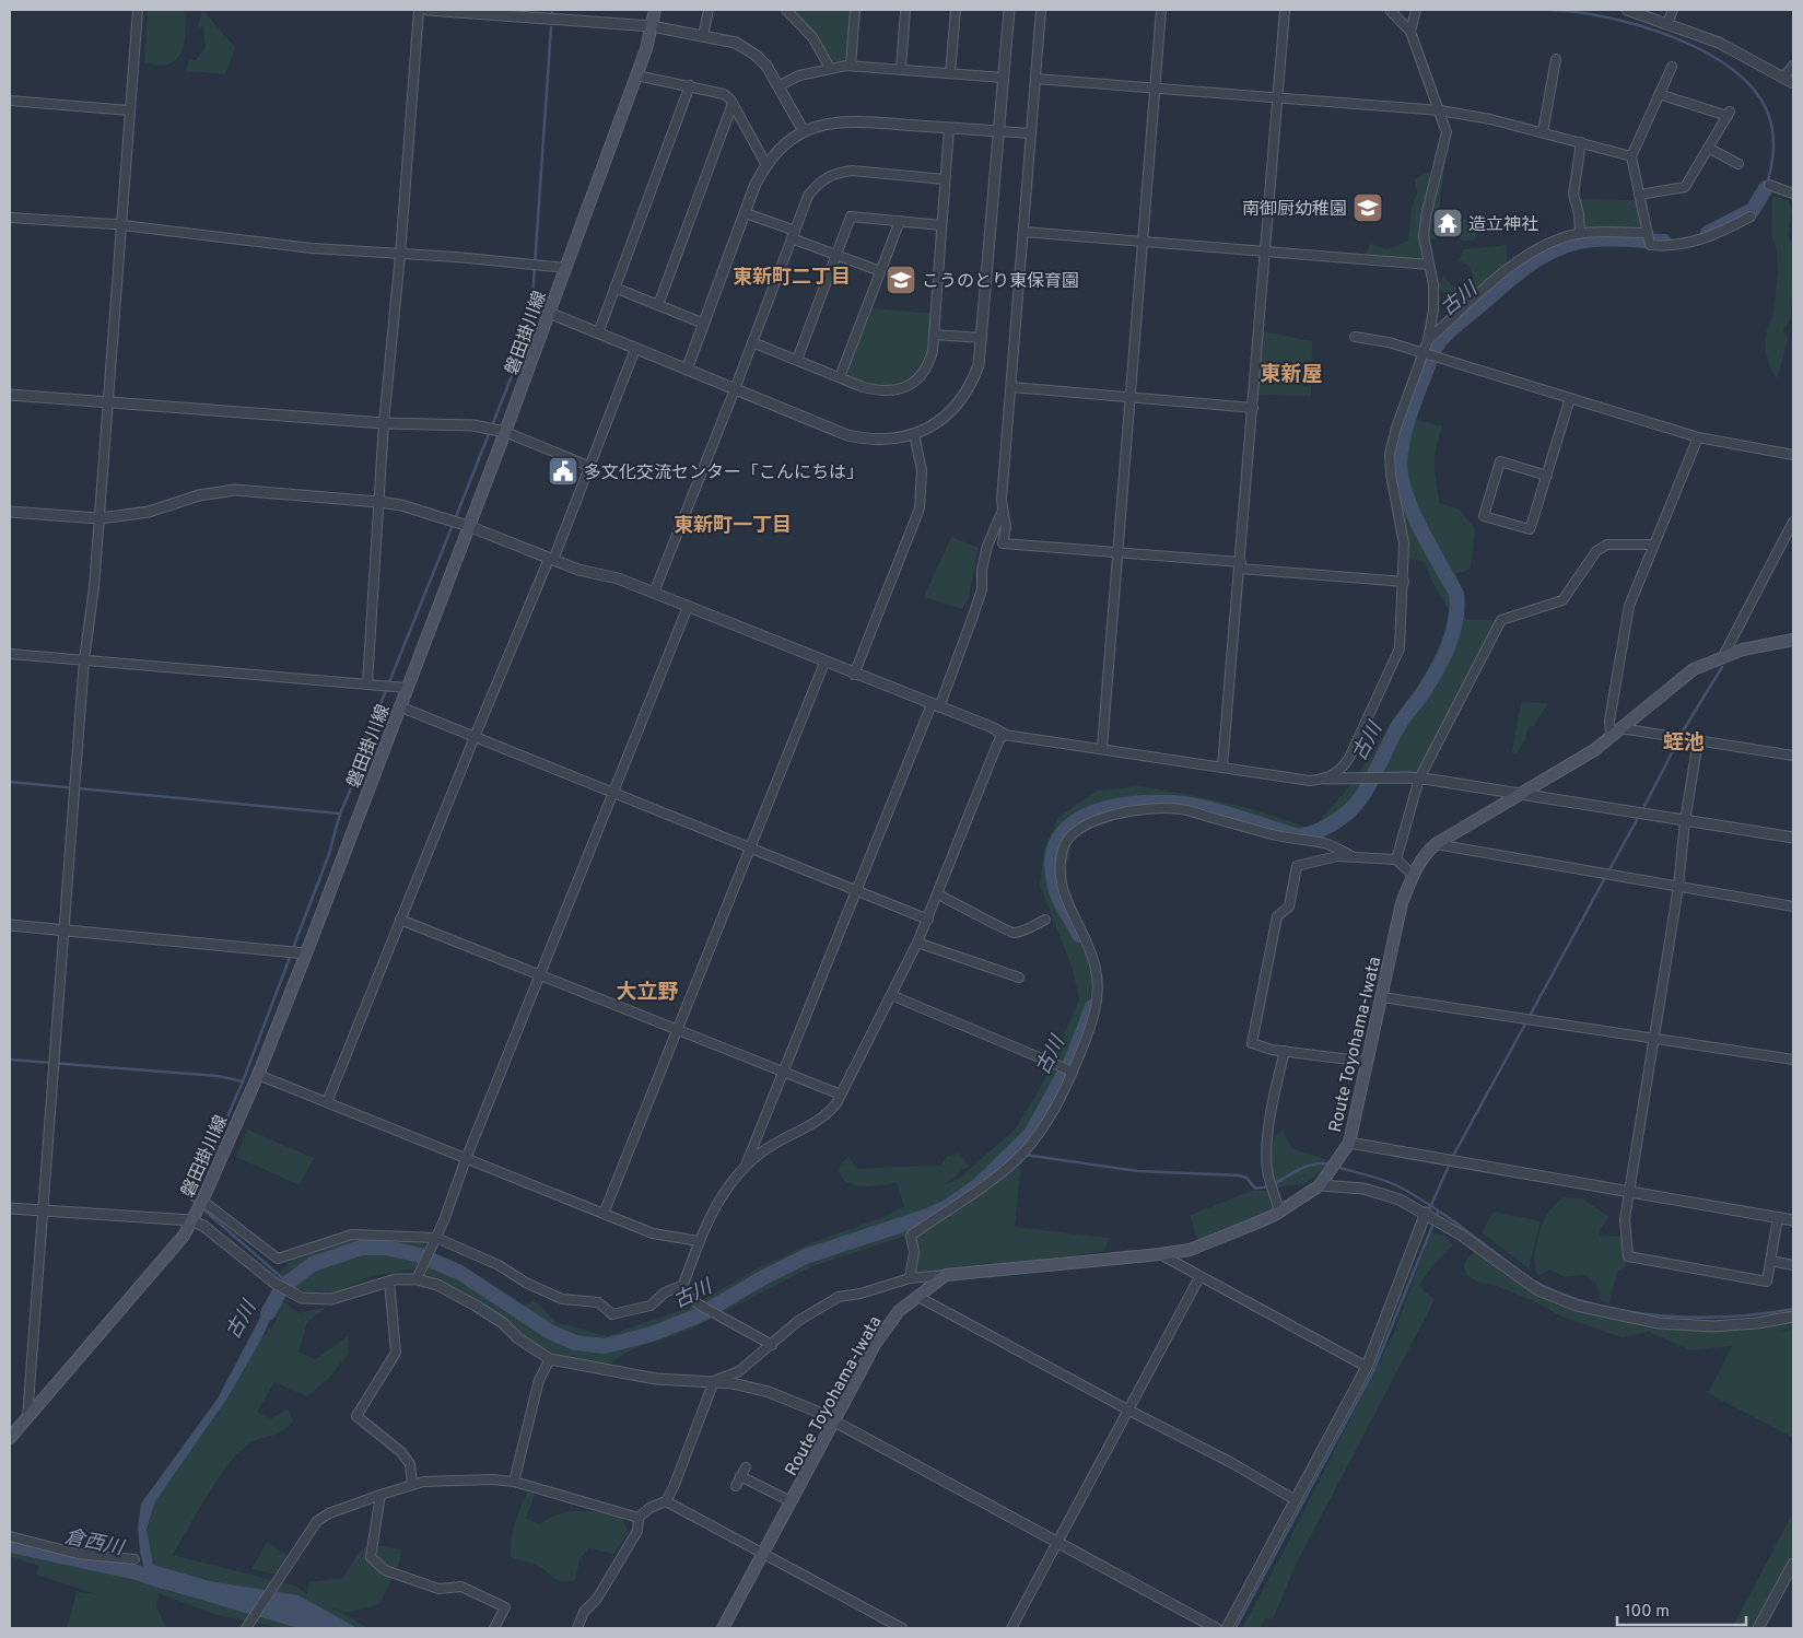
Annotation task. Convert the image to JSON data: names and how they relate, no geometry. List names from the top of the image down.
{
  "streets": {
    "main road": ["磐田掛川線", "Route Toyohama-Iwata"]
  },
  "districts": [
    "東新町二丁目",
    "東新屋",
    "東新町一丁目",
    "蛭池",
    "大立野"
  ],
  "water": ["古川", "倉西川"],
  "places": {
    "school or university": ["南御厨幼稚園", "こうのとり東保育園"],
    "temple": ["造立神社"],
    "public building": ["多文化交流センター「こんにちは」"]
  },
  "scale_bar": "100 m"
}
